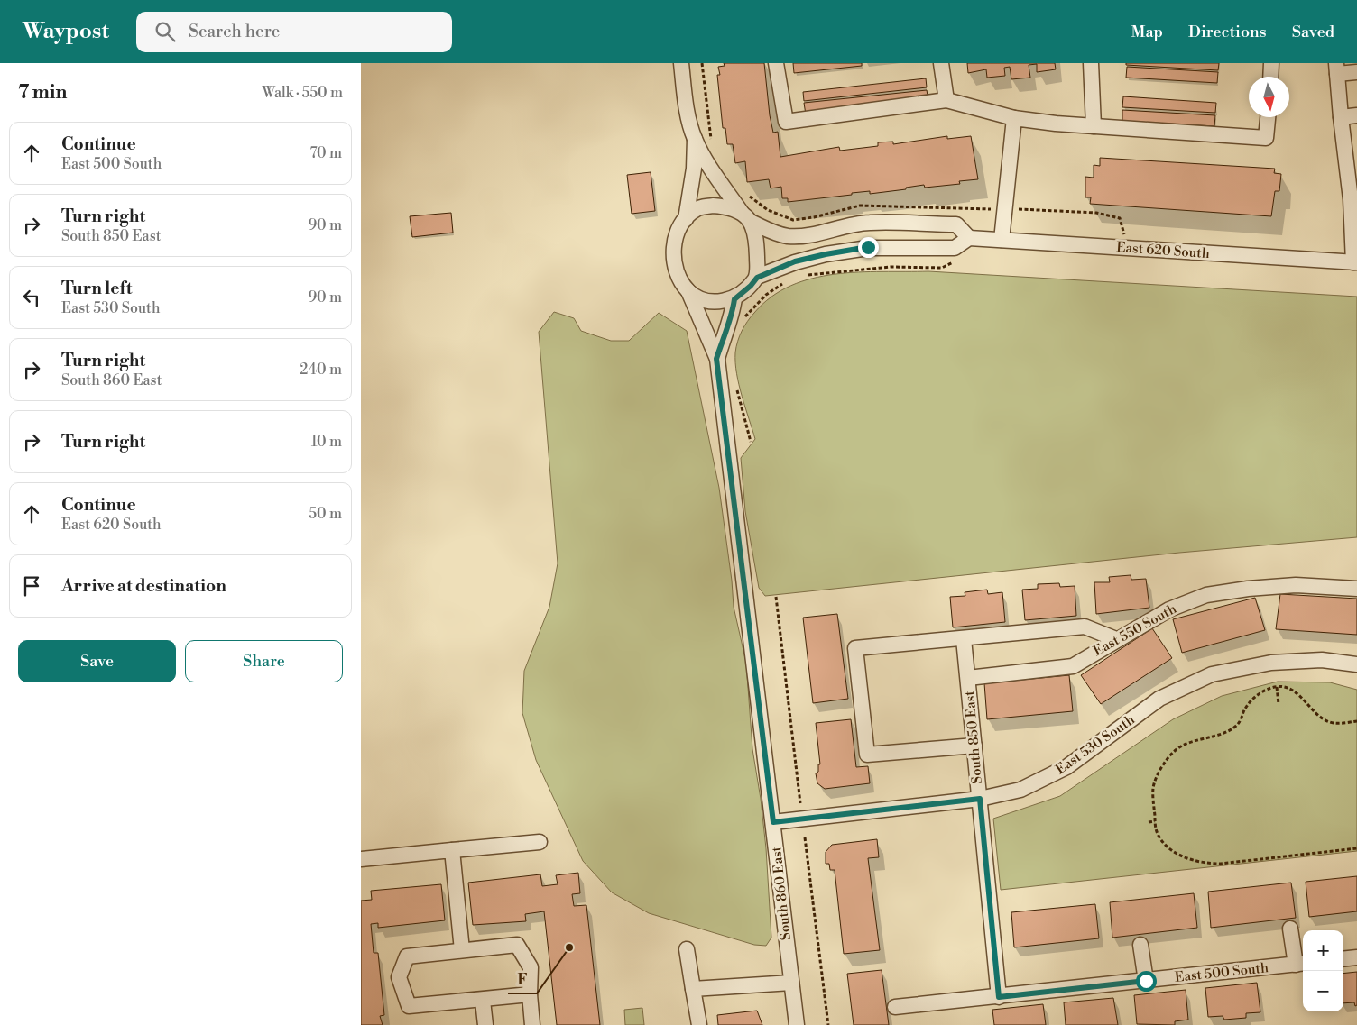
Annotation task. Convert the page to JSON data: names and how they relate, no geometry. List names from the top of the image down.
{
  "streets": {
    "street": [
      "East 620 South",
      "East 550 South",
      "South 850 East",
      "East 530 South",
      "South 860 East",
      "East 500 South"
    ]
  },
  "crossings": [
    ["East 550 South", "South 850 East"],
    ["South 850 East", "East 530 South"],
    ["South 850 East", "East 500 South"],
    ["East 530 South", "South 860 East"]
  ],
  "places": ["F"],
  "north": "bottom",
  "page": {
    "header": "Waypost",
    "search": "Search here",
    "nav": ["Map", "Directions", "Saved"],
    "heading": ["7 min", "Walk · 550 m"],
    "list": [
      ["Continue", "East 500 South", "70 m"],
      ["Turn right", "South 850 East", "90 m"],
      ["Turn left", "East 530 South", "90 m"],
      ["Turn right", "South 860 East", "240 m"],
      ["Turn right", "10 m"],
      ["Continue", "East 620 South", "50 m"],
      "Arrive at destination"
    ],
    "buttons": ["Save", "Share"],
    "map_buttons": ["+", "−"]
  }
}
